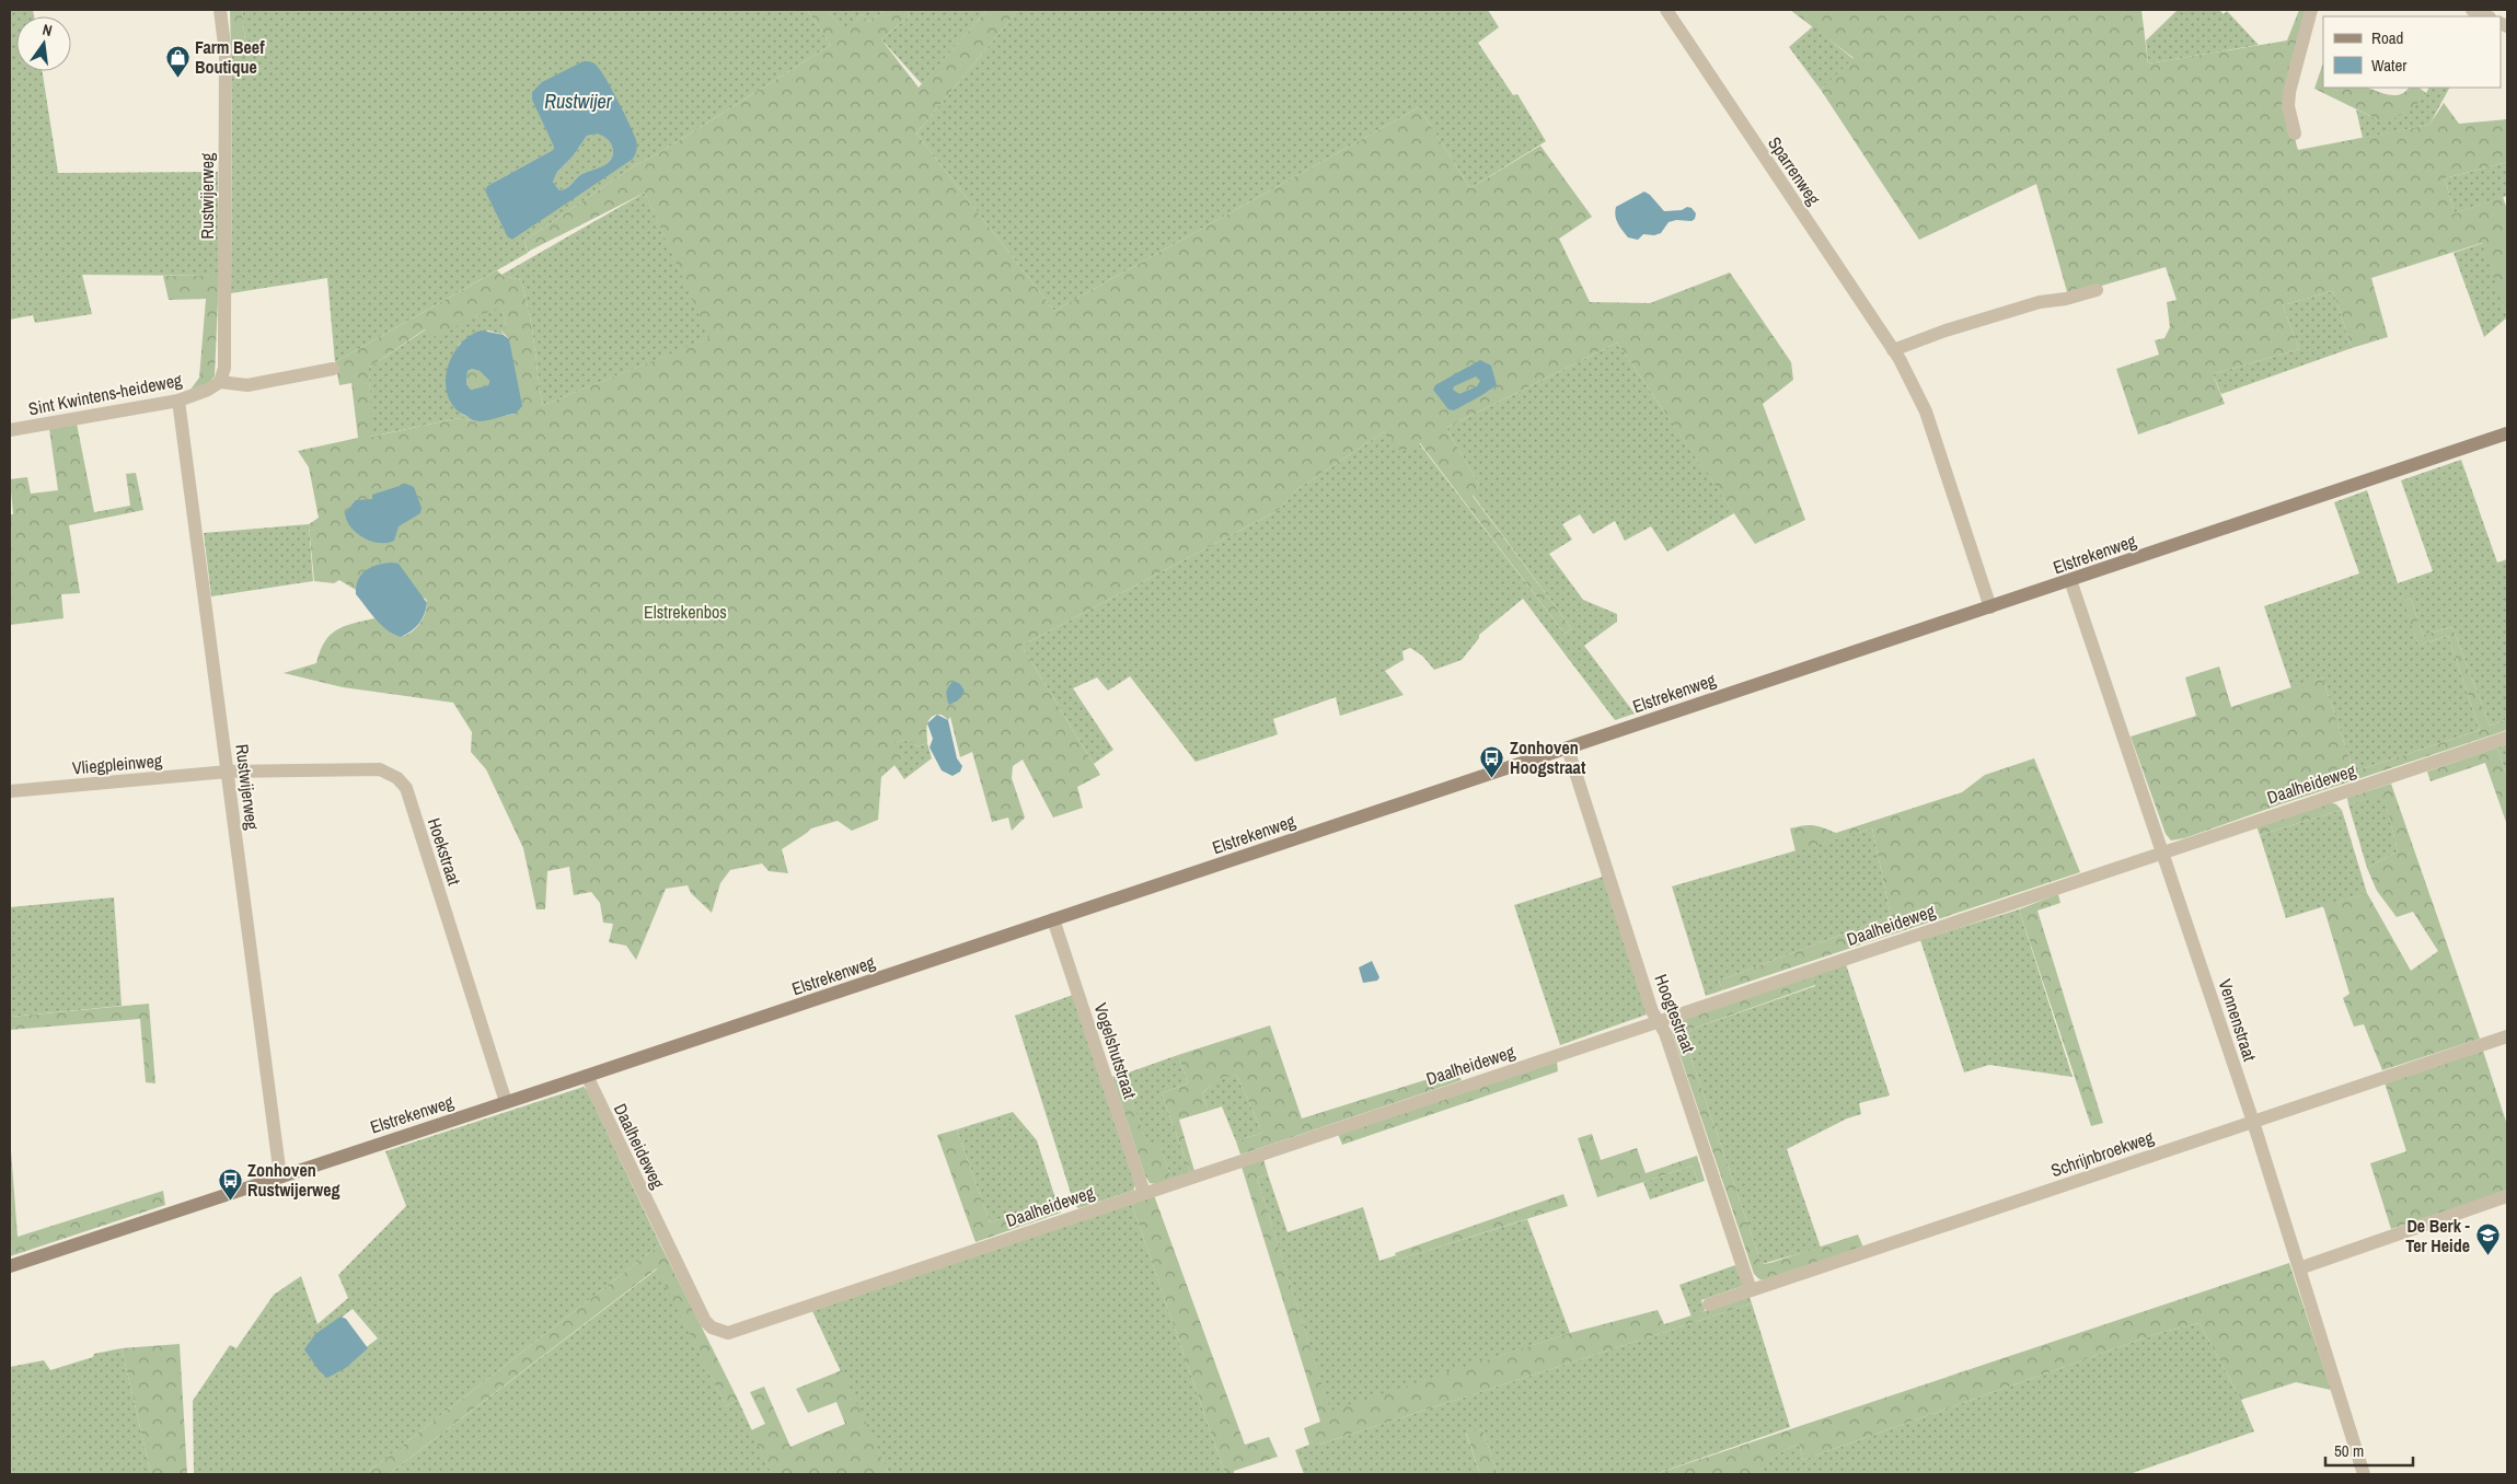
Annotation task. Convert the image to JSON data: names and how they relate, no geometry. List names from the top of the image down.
{
  "streets": {
    "street": [
      "Sparrenweg",
      "Rustwijerweg",
      "Sint Kwintens-heideweg",
      "Elstrekenweg",
      "Vliegpleinweg",
      "Daalheideweg",
      "Hoekstraat",
      "Hoogtestraat",
      "Vennenstraat",
      "Vogelshutstraat",
      "Schrijnbroekweg"
    ]
  },
  "crossings": [
    ["Sparrenweg", "Elstrekenweg"],
    ["Rustwijerweg", "Sint Kwintens-heideweg"],
    ["Rustwijerweg", "Elstrekenweg"],
    ["Rustwijerweg", "Vliegpleinweg"],
    ["Rustwijerweg", "Hoekstraat"],
    ["Elstrekenweg", "Daalheideweg"],
    ["Elstrekenweg", "Hoekstraat"],
    ["Elstrekenweg", "Hoogtestraat"],
    ["Elstrekenweg", "Vennenstraat"],
    ["Elstrekenweg", "Vogelshutstraat"],
    ["Vliegpleinweg", "Hoekstraat"],
    ["Daalheideweg", "Hoogtestraat"],
    ["Daalheideweg", "Vennenstraat"],
    ["Daalheideweg", "Vogelshutstraat"],
    ["Hoogtestraat", "Schrijnbroekweg"],
    ["Vennenstraat", "Schrijnbroekweg"]
  ],
  "water": ["Rustwijer"],
  "parks": ["Elstrekenbos"],
  "places": {
    "shop": ["Farm Beef Boutique"],
    "bus stop": ["Zonhoven Hoogstraat", "Zonhoven Rustwijerweg"],
    "school or university": ["De Berk - Ter Heide"]
  },
  "legend": ["Road", "Water"],
  "scale_bar": "50 m",
  "north": "top"
}
